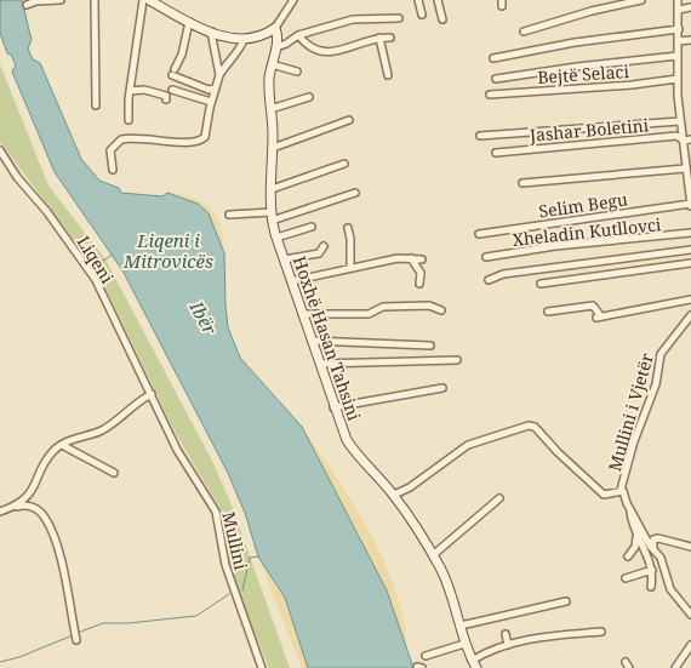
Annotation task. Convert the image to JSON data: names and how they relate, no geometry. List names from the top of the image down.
{
  "streets": {
    "street": [
      "Bejtë Selaci",
      "Jashar Boletini",
      "Selim Begu",
      "Xheladin Kutllovci",
      "Liqeni",
      "Hoxhë Hasan Tahsini",
      "Mullini i Vjetër",
      "Mullini"
    ]
  },
  "crossings": [
    ["Liqeni", "Mullini"],
    ["Hoxhë Hasan Tahsini", "Mullini i Vjetër"]
  ],
  "water": ["Liqeni i Mitrovicës", "Ibër"]
}
